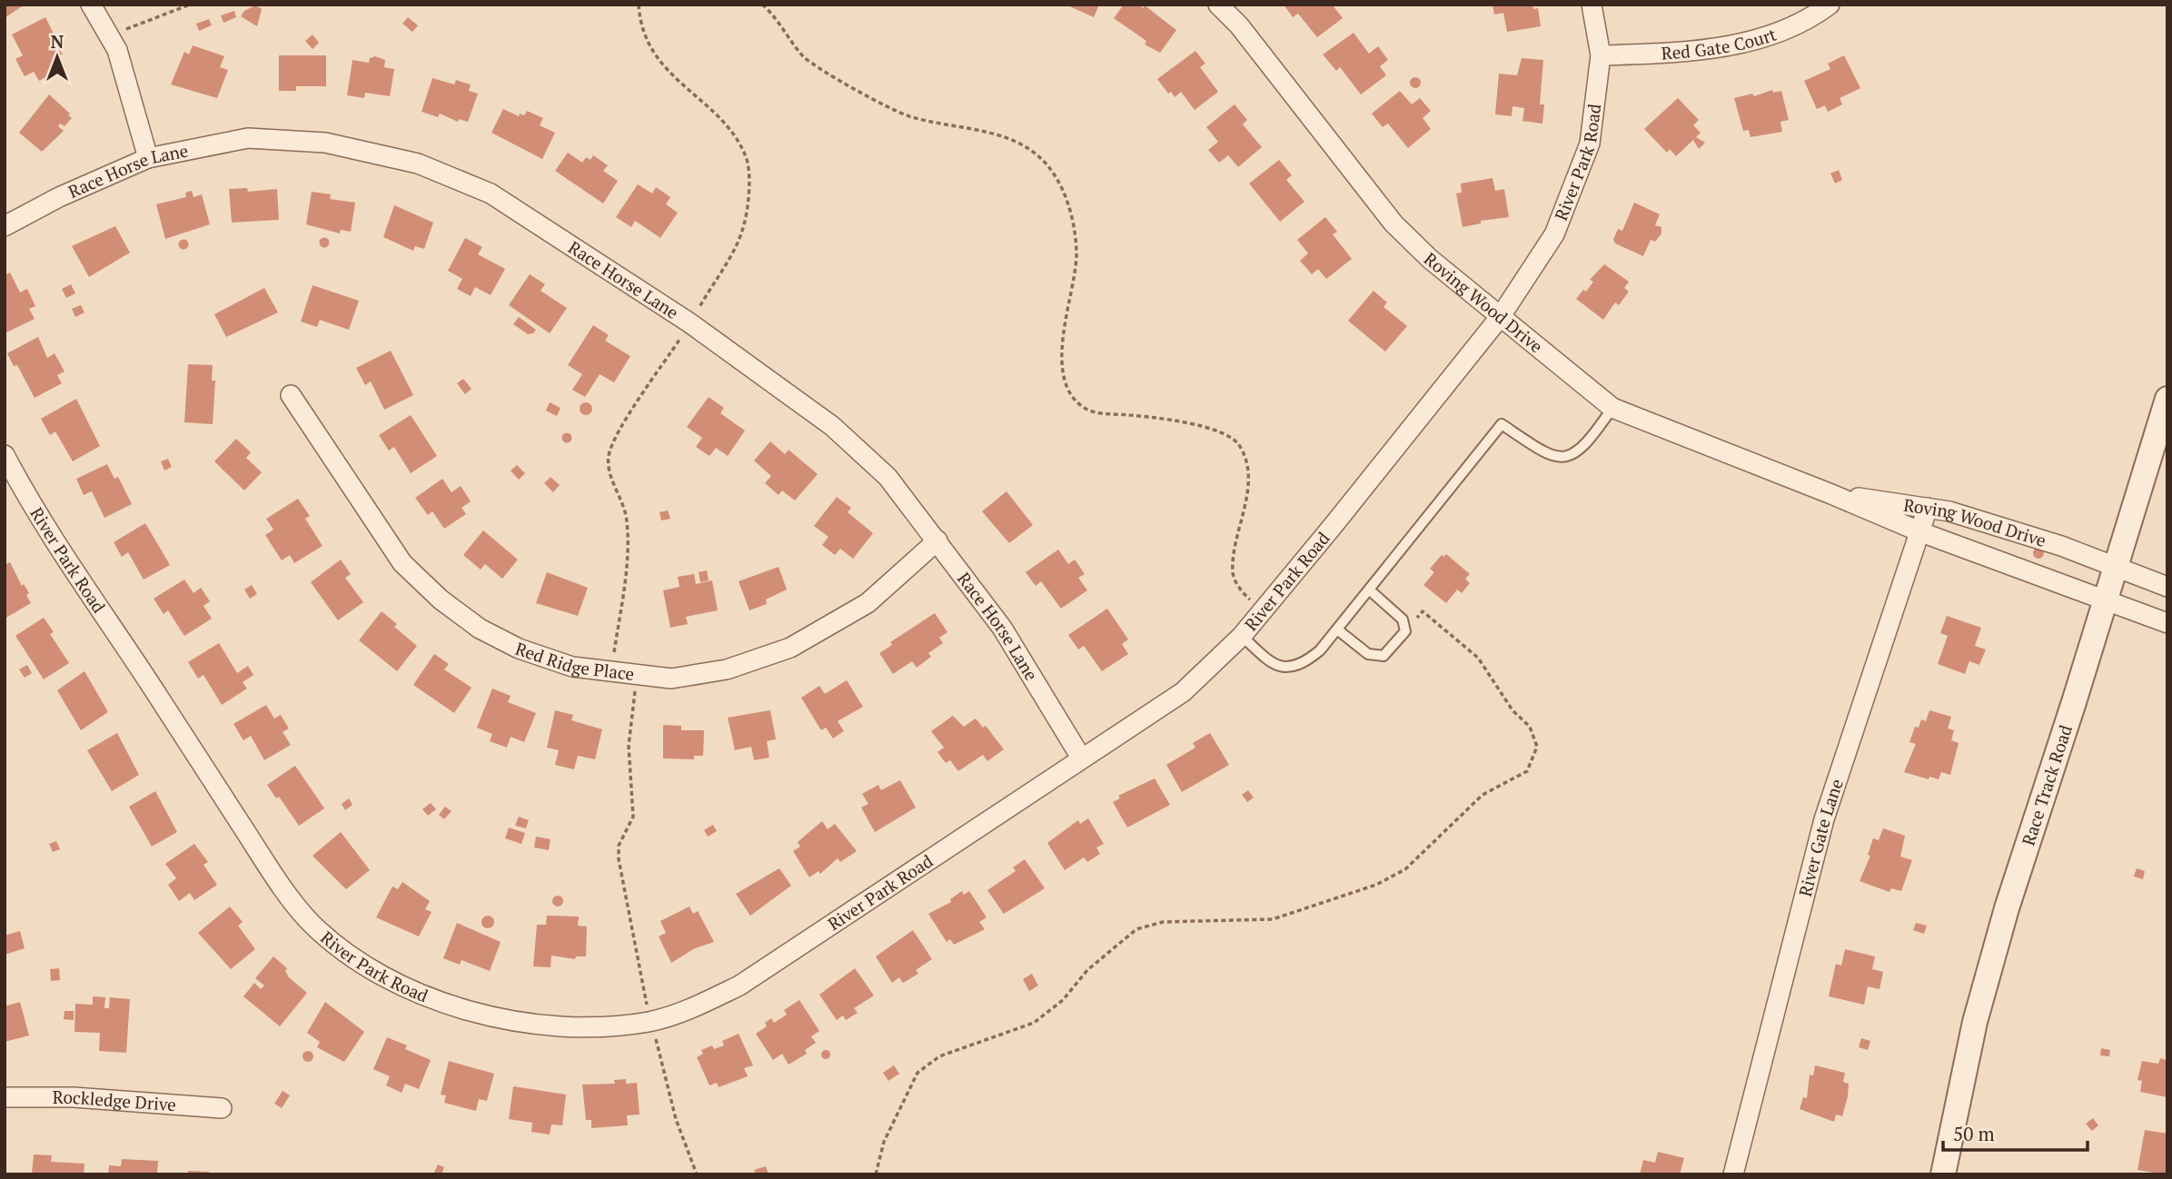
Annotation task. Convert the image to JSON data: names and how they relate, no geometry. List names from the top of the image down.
{
  "streets": {
    "street": [
      "Red Gate Court",
      "River Park Road",
      "Race Horse Lane",
      "Roving Wood Drive",
      "Red Ridge Place",
      "Race Track Road",
      "River Gate Lane",
      "Rockledge Drive"
    ]
  },
  "crossings": [
    ["Red Gate Court", "River Park Road"],
    ["River Park Road", "Race Horse Lane"],
    ["River Park Road", "Roving Wood Drive"],
    ["Race Horse Lane", "Red Ridge Place"],
    ["Roving Wood Drive", "Race Track Road"],
    ["Roving Wood Drive", "River Gate Lane"]
  ],
  "scale_bar": "50 m",
  "north": "top"
}
